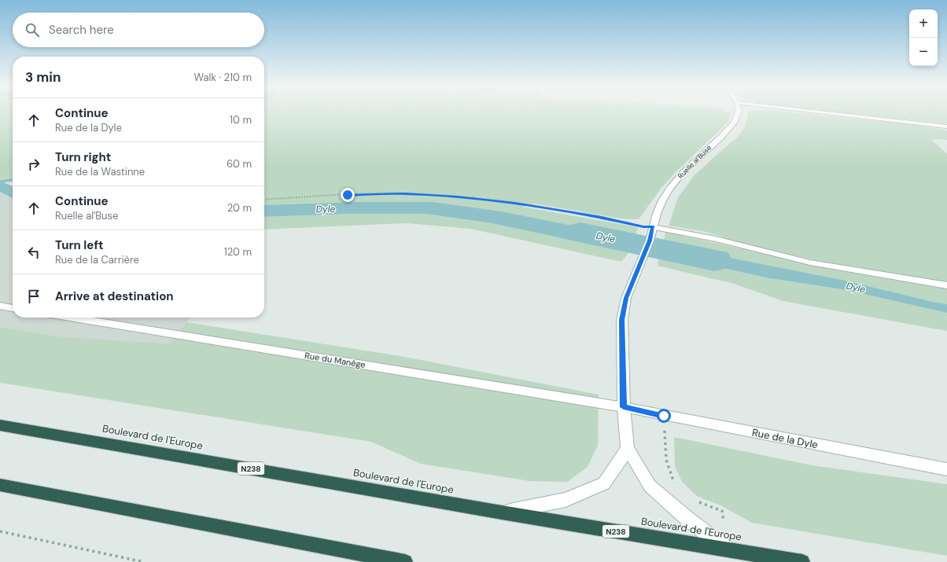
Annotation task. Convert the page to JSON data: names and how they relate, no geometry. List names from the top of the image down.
{
  "streets": {
    "highway": ["Boulevard de l'Europe", "N238"],
    "street": ["Ruelle al'Buse", "Rue du Manège", "Rue de la Dyle"]
  },
  "crossings": [
    ["Ruelle al'Buse", "Rue du Manège"],
    ["Ruelle al'Buse", "Rue de la Dyle"],
    ["Rue du Manège", "Rue de la Dyle"]
  ],
  "water": ["Dyle"],
  "page": {
    "map_buttons": ["+", "−"],
    "search": "Search here",
    "heading": ["3 min", "Walk · 210 m"],
    "list": [
      ["Continue", "Rue de la Dyle", "10 m"],
      ["Turn right", "Rue de la Wastinne", "60 m"],
      ["Continue", "Ruelle al'Buse", "20 m"],
      ["Turn left", "Rue de la Carrière", "120 m"],
      "Arrive at destination"
    ]
  }
}
